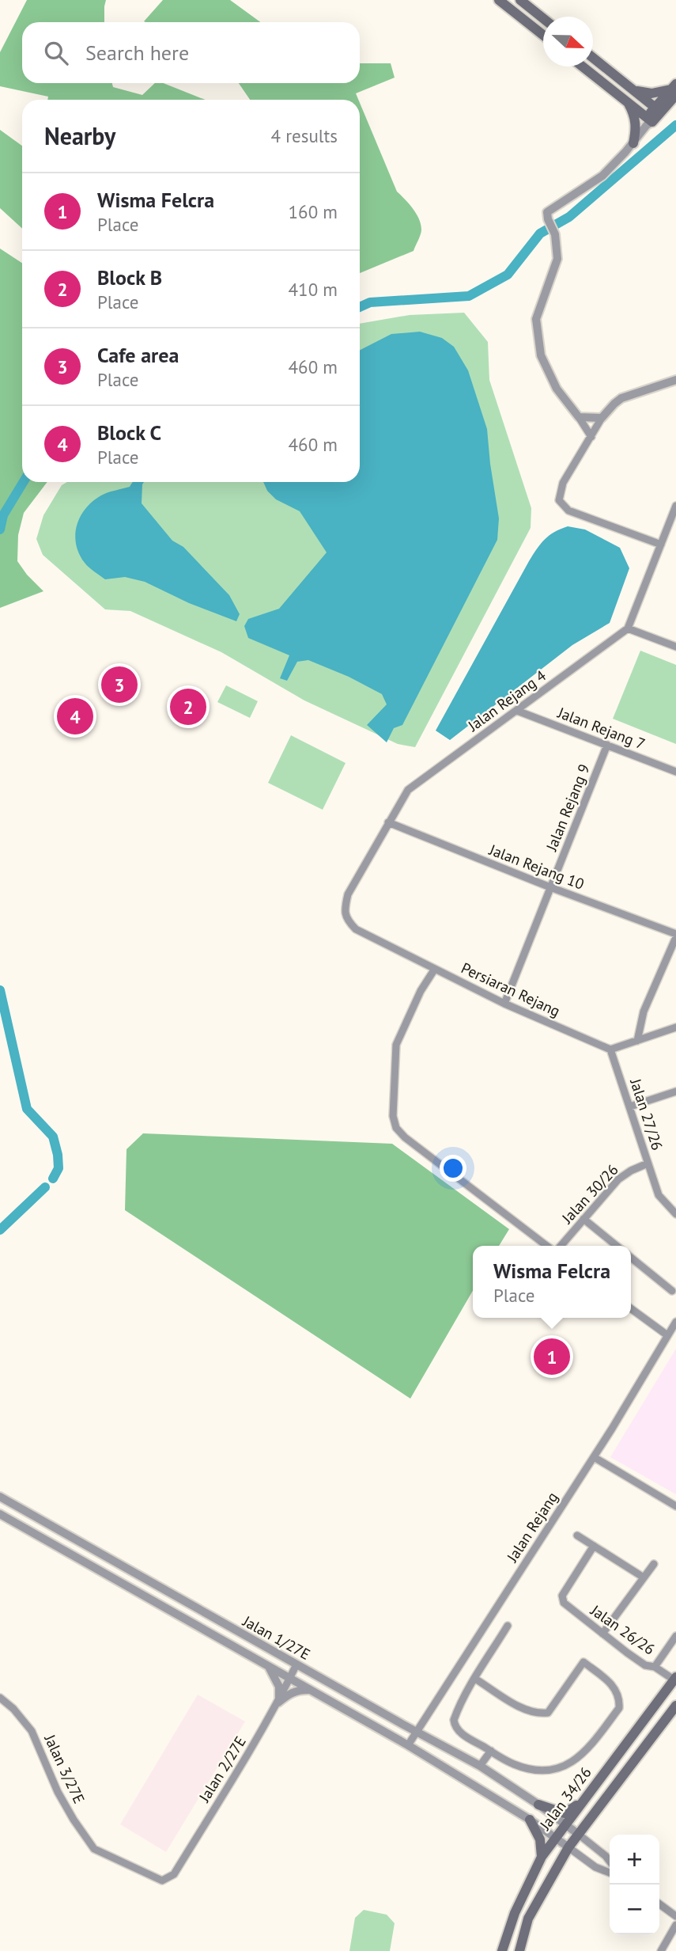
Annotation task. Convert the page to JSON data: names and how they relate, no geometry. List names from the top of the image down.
{
  "streets": {
    "main road": ["Jalan 34/26"],
    "street": [
      "Jalan Rejang 4",
      "Jalan Rejang 7",
      "Jalan Rejang 9",
      "Jalan Rejang 10",
      "Persiaran Rejang",
      "Jalan 27/26",
      "Jalan 30/26",
      "Jalan Rejang",
      "Jalan 26/26",
      "Jalan 1/27E",
      "Jalan 3/27E",
      "Jalan 2/27E"
    ]
  },
  "crossings": [
    ["Jalan Rejang 4", "Jalan Rejang 7"],
    ["Jalan Rejang 4", "Persiaran Rejang"],
    ["Jalan Rejang 7", "Jalan Rejang 9"],
    ["Jalan Rejang 9", "Jalan Rejang 10"],
    ["Jalan Rejang 9", "Persiaran Rejang"],
    ["Persiaran Rejang", "Jalan 27/26"],
    ["Jalan 27/26", "Jalan 30/26"],
    ["Jalan Rejang", "Jalan 1/27E"],
    ["Jalan 26/26", "Jalan 34/26"],
    ["Jalan 1/27E", "Jalan 2/27E"],
    ["Jalan 3/27E", "Jalan 2/27E"]
  ],
  "north": "right",
  "page": {
    "search": "Search here",
    "heading": ["Nearby", "4 results"],
    "list": [
      {
        "mark": "1",
        "name": "Wisma Felcra",
        "note": "Place",
        "value": "160 m"
      },
      {
        "mark": "2",
        "name": "Block B",
        "note": "Place",
        "value": "410 m"
      },
      {
        "mark": "3",
        "name": "Cafe area",
        "note": "Place",
        "value": "460 m"
      },
      {
        "mark": "4",
        "name": "Block C",
        "note": "Place",
        "value": "460 m"
      }
    ],
    "pins": [
      "3",
      "2",
      "4",
      "1"
    ],
    "popup": ["Wisma Felcra", "Place"],
    "map_buttons": ["+", "−"]
  }
}
